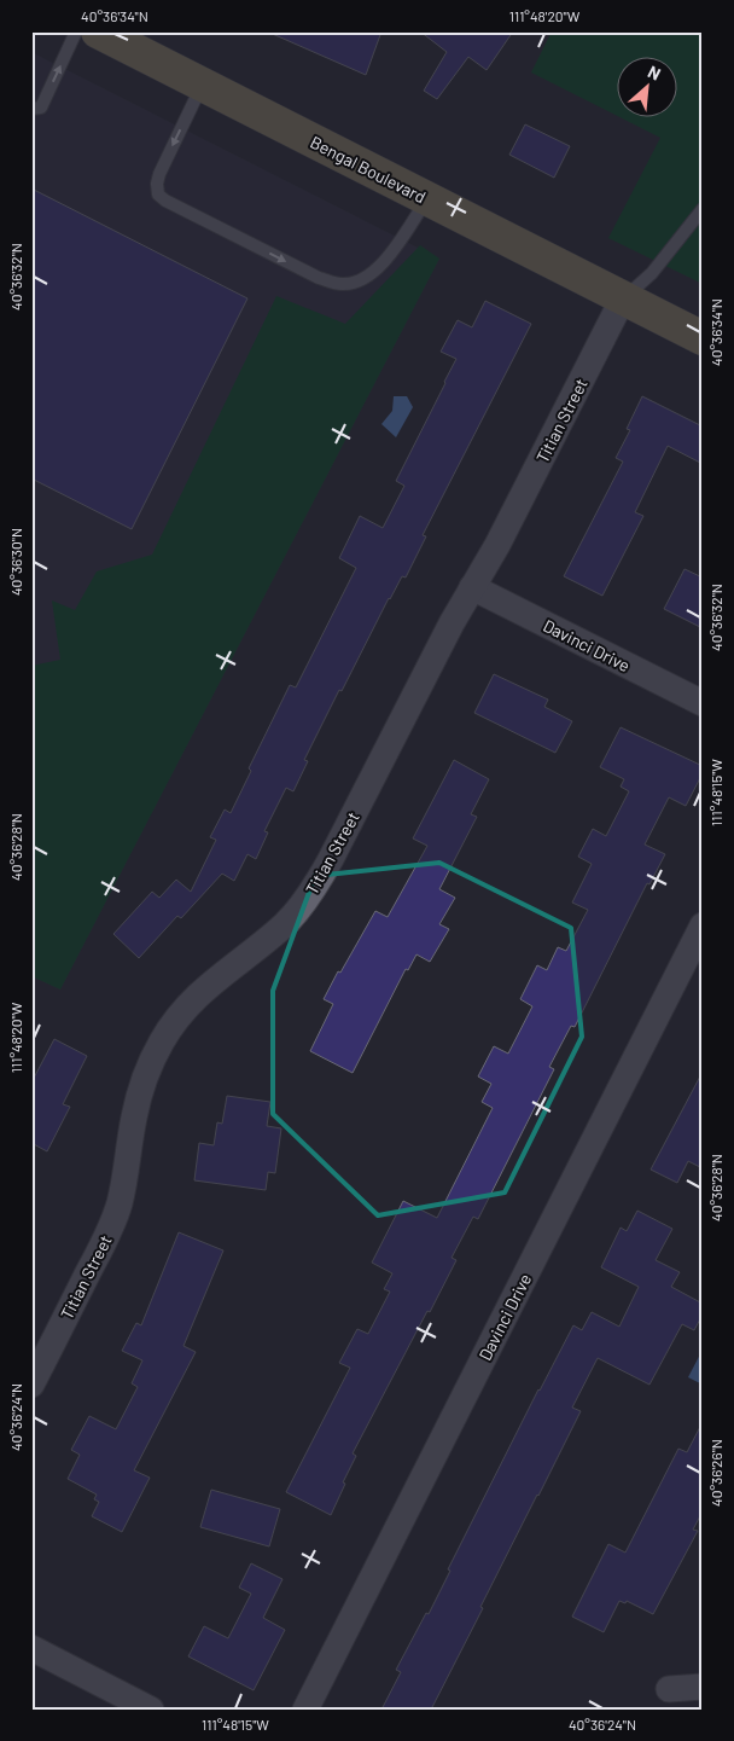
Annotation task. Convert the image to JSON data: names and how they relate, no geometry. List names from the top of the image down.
{
  "streets": {
    "main road": ["Bengal Boulevard"],
    "street": ["Titian Street", "Davinci Drive"]
  },
  "crossings": [
    ["Bengal Boulevard", "Titian Street"],
    ["Titian Street", "Davinci Drive"]
  ],
  "north": "top right",
  "coordinates": [
    "40°36'34\"N",
    "111°48'20\"W",
    "40°36'32\"N",
    "40°36'30\"N",
    "111°48'15\"W",
    "40°36'28\"N",
    "40°36'24\"N",
    "40°36'26\"N"
  ]
}
